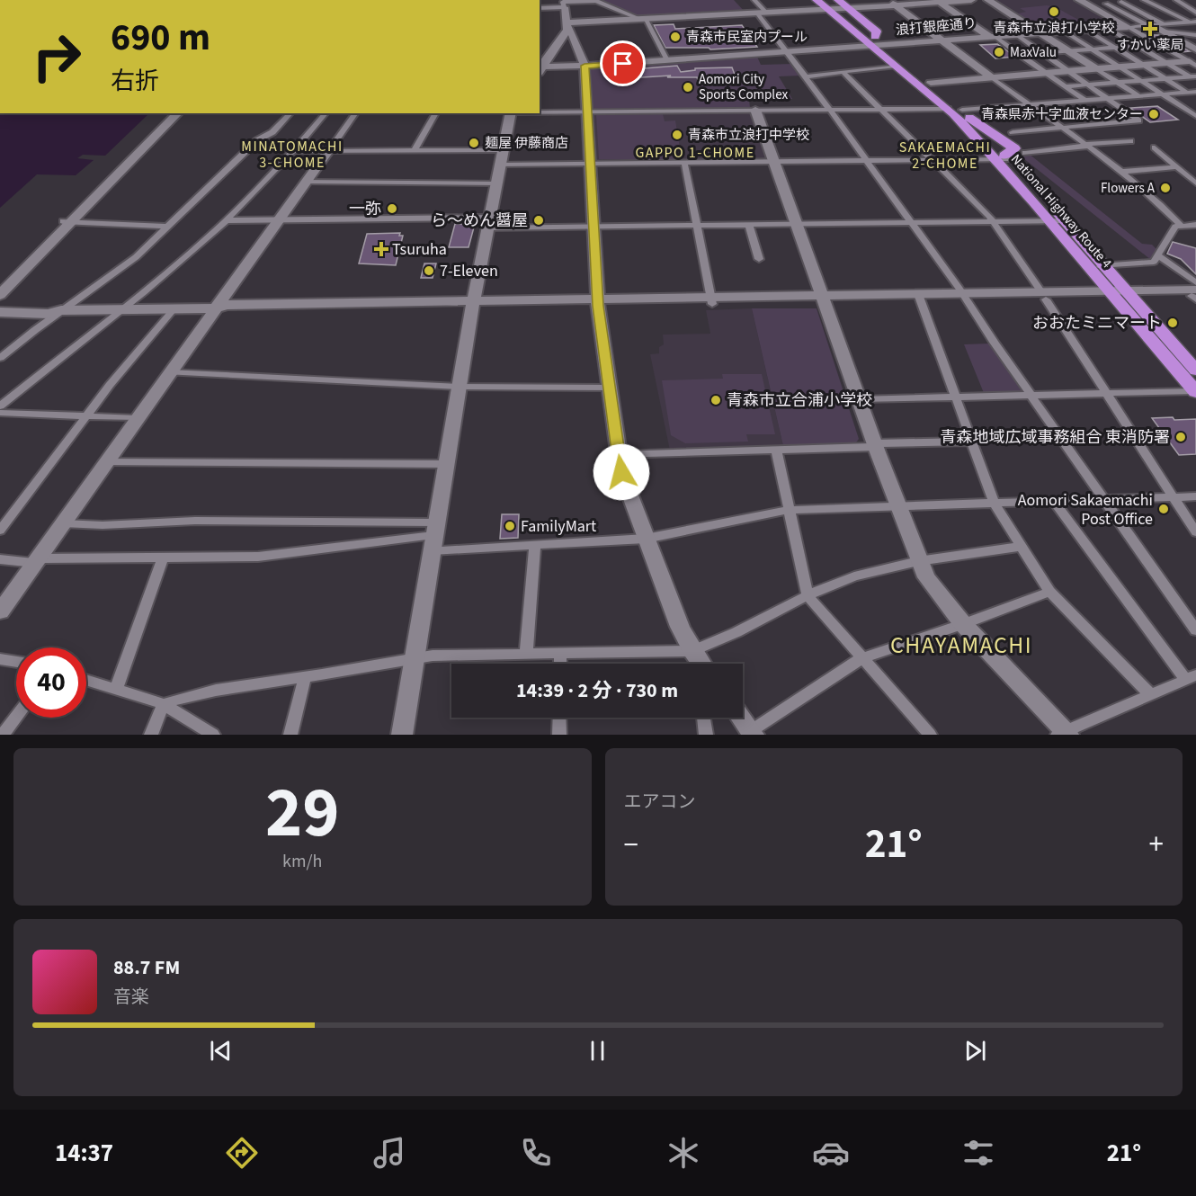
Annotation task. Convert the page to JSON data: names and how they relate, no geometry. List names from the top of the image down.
{
  "streets": {
    "highway": ["National Highway Route 4"],
    "street": ["浪打銀座通り"]
  },
  "crossings": [
    ["浪打銀座通り", "National Highway Route 4"]
  ],
  "districts": [
    "MINATOMACHI 3-CHOME",
    "SAKAEMACHI 2-CHOME",
    "GAPPO 1-CHOME",
    "CHAYAMACHI"
  ],
  "places": {
    "other": [
      "青森市立浪打小学校",
      "青森市民室内プール",
      "MaxValu",
      "Aomori City Sports Complex",
      "青森県赤十字血液センター",
      "青森市立浪打中学校",
      "麺屋 伊藤商店",
      "Flowers A",
      "一弥",
      "ら～めん醤屋",
      "7-Eleven",
      "おおたミニマート",
      "青森市立合浦小学校",
      "青森地域広域事務組合 東消防署",
      "Aomori Sakaemachi Post Office",
      "FamilyMart"
    ],
    "health": ["すかい薬局", "Tsuruha"]
  },
  "page": {
    "turn": ["690 m", "右折"],
    "limit": "40",
    "trip": "14:39 · 2 分 · 730 m",
    "tile": [
      ["29", "km/h"],
      "エアコン"
    ],
    "heat": ["−", "21°", "+"],
    "song": ["88.7 FM", "音楽"],
    "tabs": ["14:37", "21°"]
  }
}
